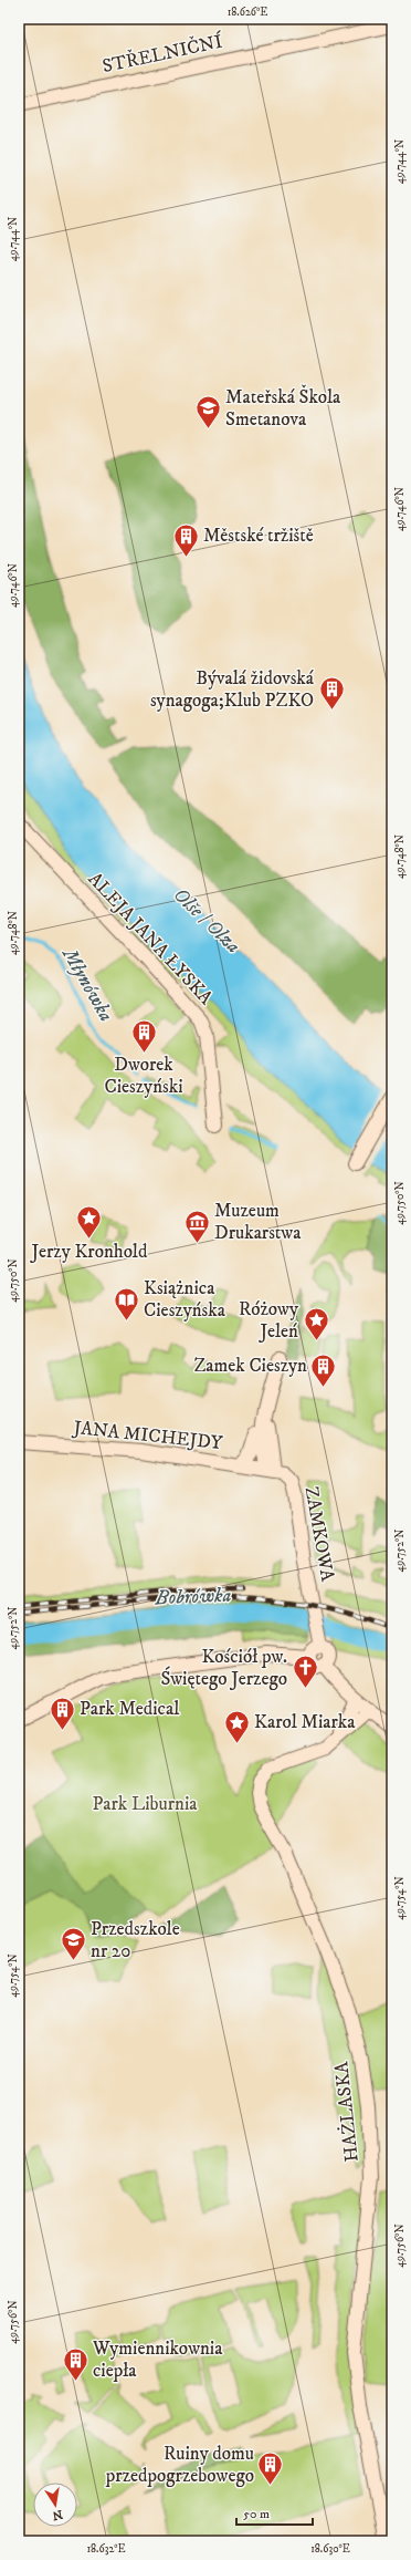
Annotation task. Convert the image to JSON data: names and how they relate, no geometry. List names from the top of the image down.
{
  "streets": {
    "street": [
      "STŘELNIČNÍ",
      "ALEJA JANA ŁYSKA",
      "JANA MICHEJDY",
      "ZAMKOWA",
      "HAŻLASKA"
    ]
  },
  "crossings": [
    ["JANA MICHEJDY", "ZAMKOWA"]
  ],
  "water": ["Olše / Olza", "Młynówka", "Bobrówka"],
  "parks": ["Park Liburnia"],
  "places": {
    "school or university": ["Mateřská Škola Smetanova", "Przedszkole nr 20"],
    "building": [
      "Městské tržiště",
      "Bývalá židovská synagoga;Klub PZKO",
      "Dworek Cieszyński",
      "Zamek Cieszyn",
      "Park Medical",
      "Wymiennikownia ciepła",
      "Ruiny domu przedpogrzebowego"
    ],
    "place": ["Jerzy Kronhold", "Różowy Jeleń", "Karol Miarka"],
    "museum": ["Muzeum Drukarstwa"],
    "library": ["Książnica Cieszyńska"],
    "church": ["Kościół pw. Świętego Jerzego"]
  },
  "scale_bar": "50 m",
  "north": "bottom",
  "coordinates": [
    "18.626°E",
    "49.744°N",
    "49.746°N",
    "49.748°N",
    "49.750°N",
    "49.752°N",
    "49.754°N",
    "49.756°N",
    "18.632°E",
    "18.630°E"
  ]
}
